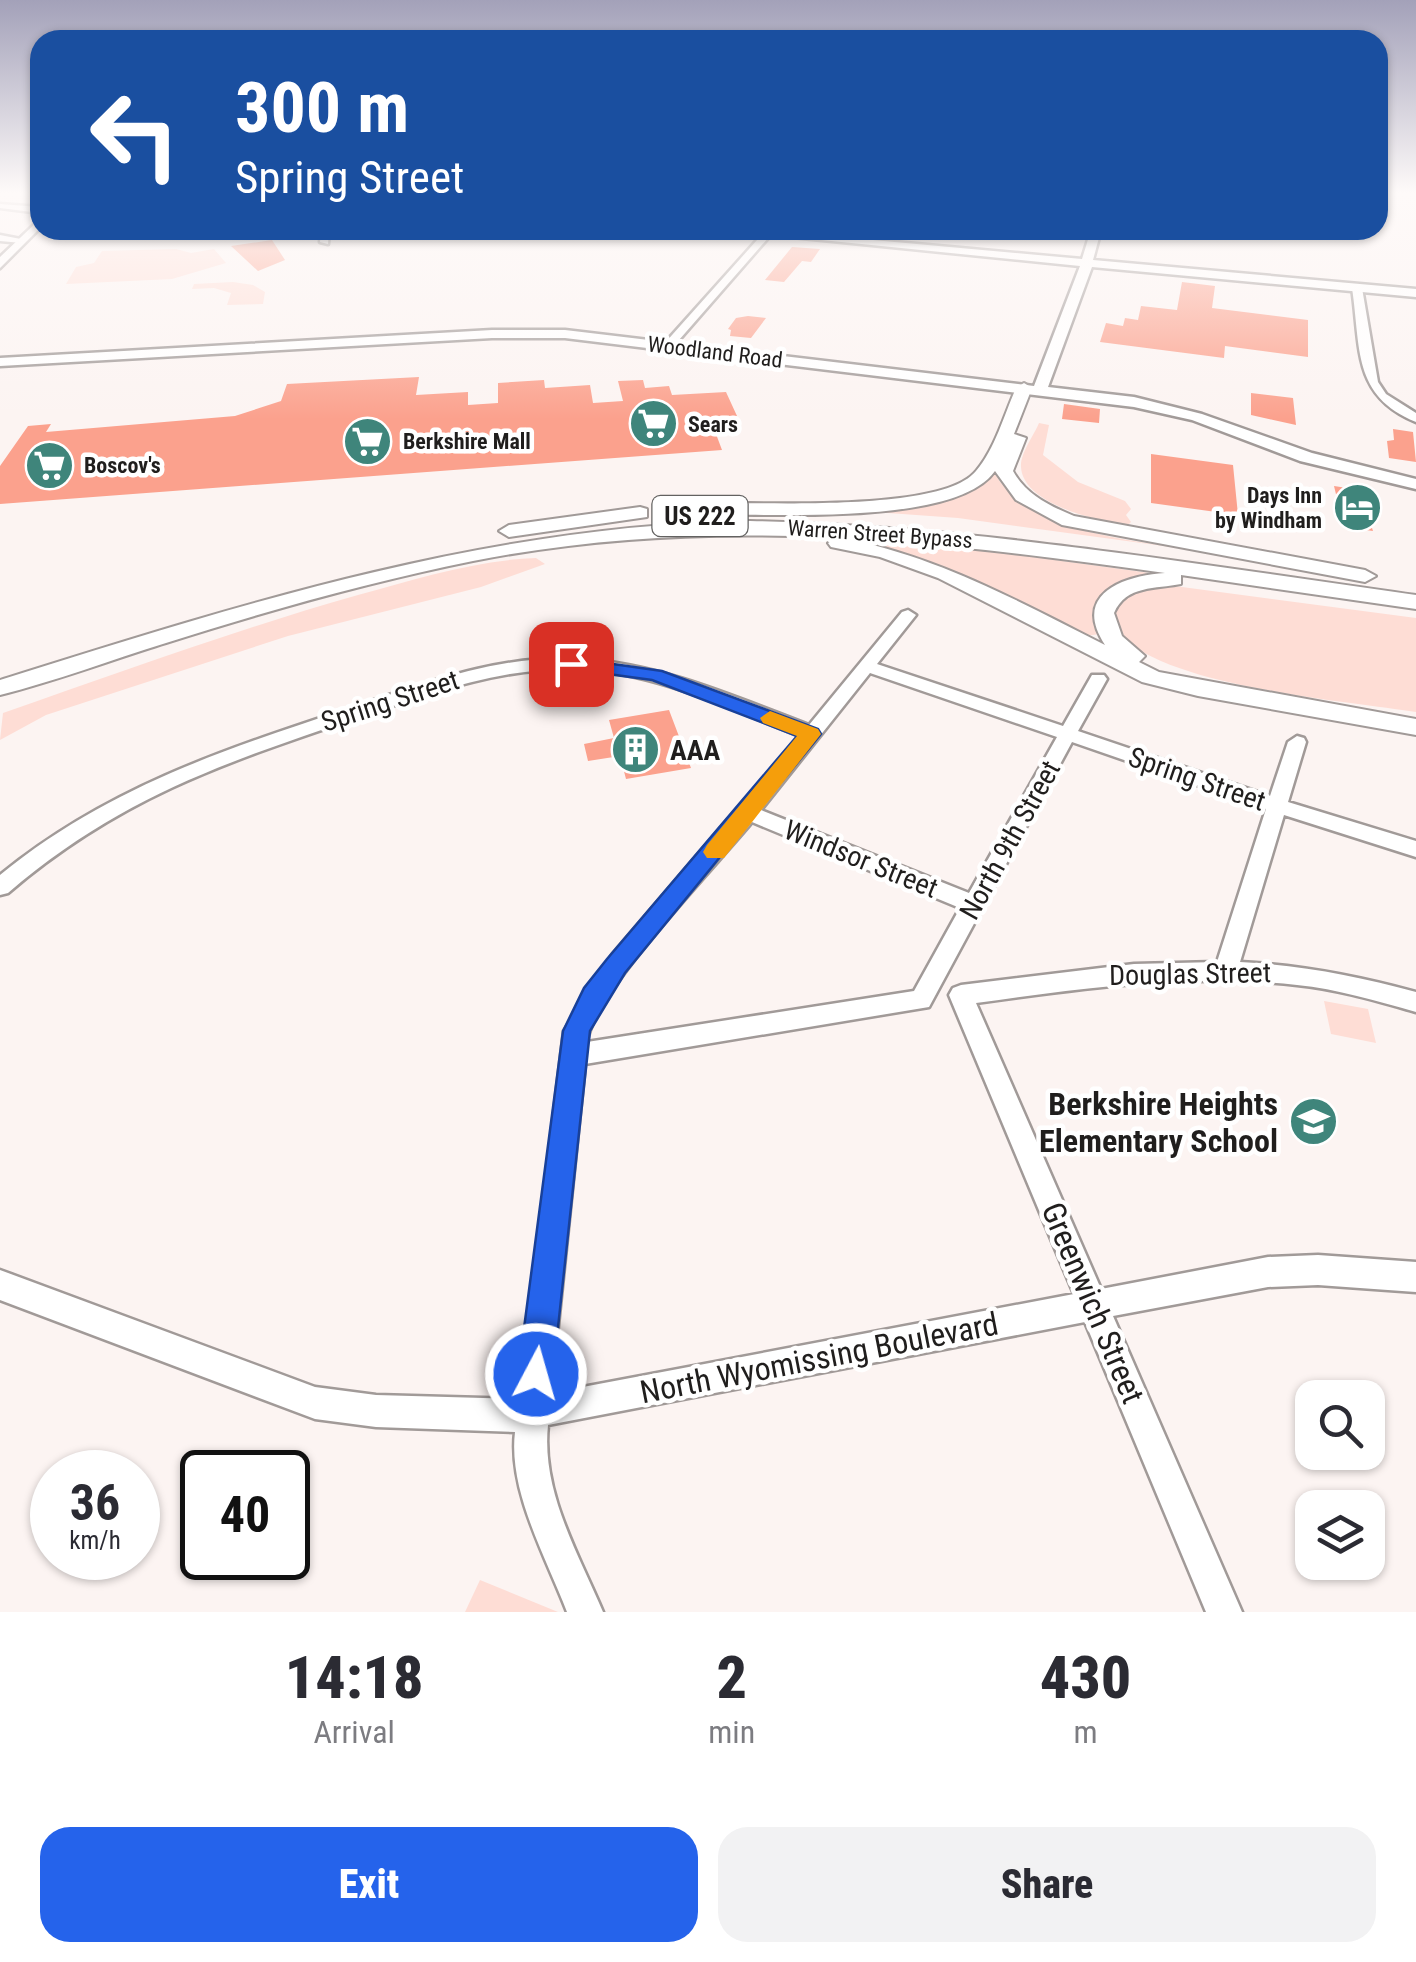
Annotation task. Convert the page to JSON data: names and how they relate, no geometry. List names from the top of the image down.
{
  "streets": {
    "highway": ["US 222", "Warren Street Bypass"],
    "main road": ["Woodland Road"],
    "street": [
      "Spring Street",
      "North 9th Street",
      "Windsor Street",
      "Douglas Street",
      "Greenwich Street",
      "North Wyomissing Boulevard"
    ]
  },
  "crossings": [
    ["Spring Street", "North 9th Street"],
    ["North 9th Street", "Windsor Street"],
    ["Douglas Street", "Greenwich Street"],
    ["Greenwich Street", "North Wyomissing Boulevard"]
  ],
  "places": {
    "supermarket": ["Sears", "Berkshire Mall", "Boscov's"],
    "hotel": ["Days Inn by Windham"],
    "building": ["AAA"],
    "school or university": ["Berkshire Heights Elementary School"]
  },
  "page": {
    "turn": ["300 m", "Spring Street"],
    "speed": "36 km/h",
    "limit": "40",
    "eta": [
      "14:18",
      "Arrival",
      "2",
      "min",
      "430",
      "m"
    ],
    "buttons": ["Exit", "Share"]
  }
}
